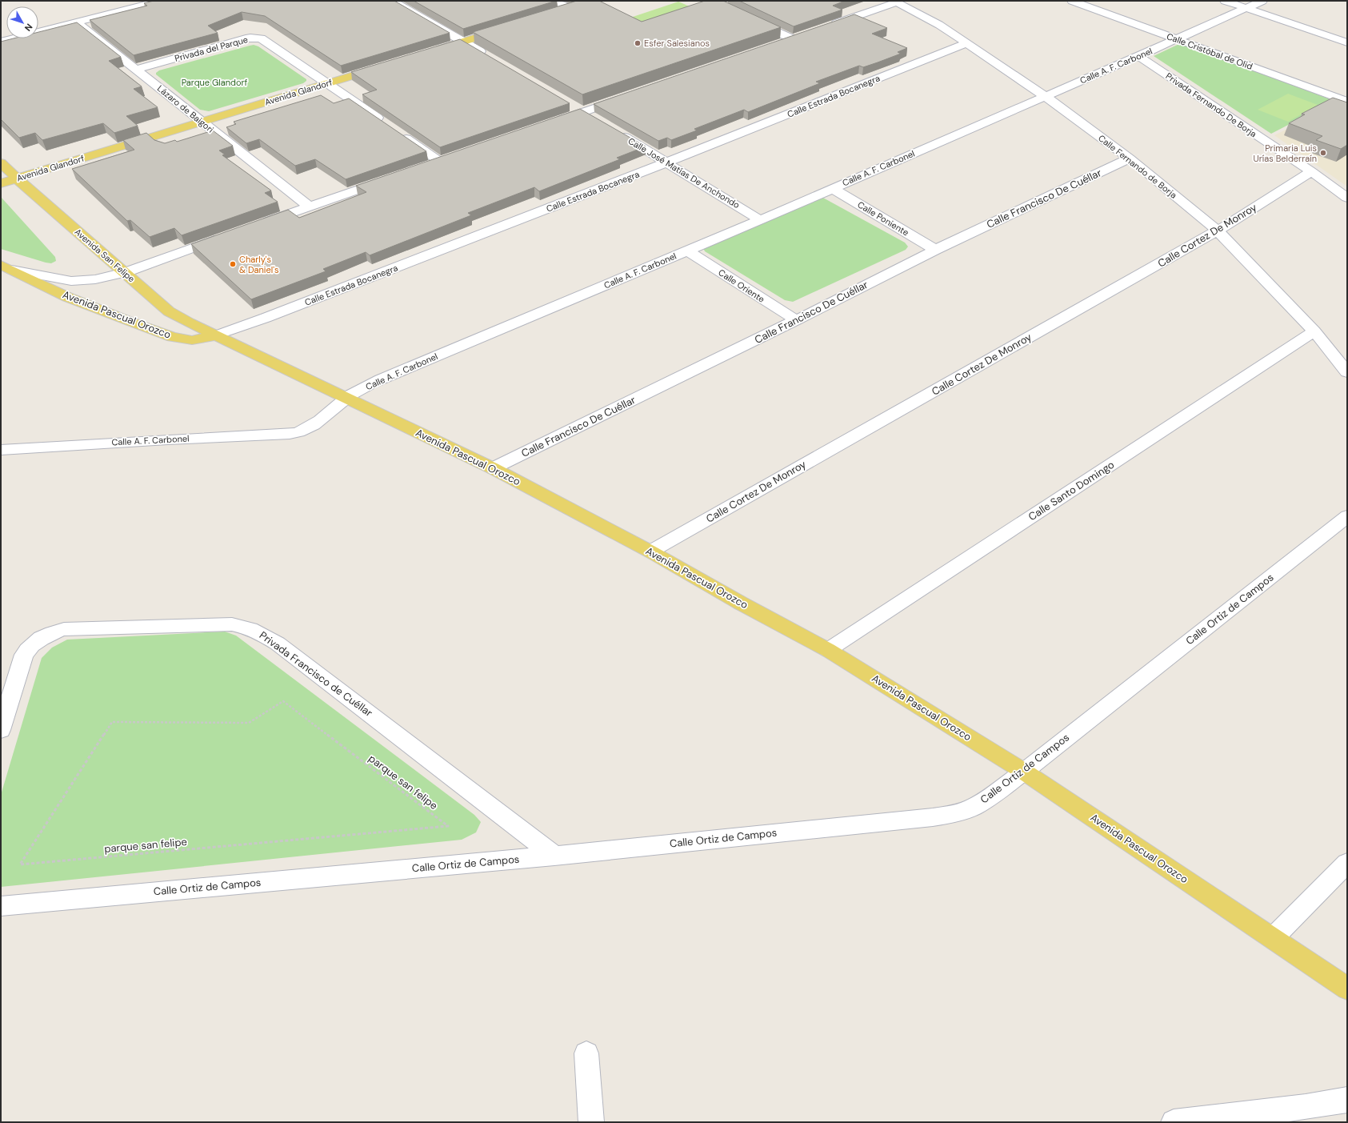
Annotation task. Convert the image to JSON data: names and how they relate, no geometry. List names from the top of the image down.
{
  "streets": {
    "main road": ["Avenida Glandorf", "Avenida San Felipe", "Avenida Pascual Orozco"],
    "street": [
      "Privada del Parque",
      "Calle Cristóbal de Olid",
      "Calle A. F. Carbonel",
      "Calle Estrada Bocanegra",
      "Privada Fernando De Borja",
      "Lázaro de Baigori",
      "Calle Fernando de Borja",
      "Calle José Matías De Anchondo",
      "Calle Francisco De Cuéllar",
      "Calle Poniente",
      "Calle Cortez De Monroy",
      "Calle Oriente",
      "Calle Santo Domingo",
      "Calle Ortiz de Campos",
      "Privada Francisco de Cuéllar"
    ],
    "path": ["parque san felipe"]
  },
  "crossings": [
    ["Privada del Parque", "Avenida Glandorf"],
    ["Privada del Parque", "Lázaro de Baigori"],
    ["Calle Cristóbal de Olid", "Calle A. F. Carbonel"],
    ["Calle A. F. Carbonel", "Privada Fernando De Borja"],
    ["Calle A. F. Carbonel", "Calle Fernando de Borja"],
    ["Calle A. F. Carbonel", "Calle José Matías De Anchondo"],
    ["Calle A. F. Carbonel", "Calle Poniente"],
    ["Calle A. F. Carbonel", "Calle Oriente"],
    ["Calle A. F. Carbonel", "Avenida Pascual Orozco"],
    ["Avenida Glandorf", "Lázaro de Baigori"],
    ["Avenida Glandorf", "Avenida San Felipe"],
    ["Calle Estrada Bocanegra", "Calle Fernando de Borja"],
    ["Calle Estrada Bocanegra", "Calle José Matías De Anchondo"],
    ["Calle Estrada Bocanegra", "Avenida San Felipe"],
    ["Calle Estrada Bocanegra", "Avenida Pascual Orozco"],
    ["Privada Fernando De Borja", "Calle Cortez De Monroy"],
    ["Calle Fernando de Borja", "Calle Francisco De Cuéllar"],
    ["Calle Fernando de Borja", "Calle Cortez De Monroy"],
    ["Calle Fernando de Borja", "Calle Santo Domingo"],
    ["Calle Francisco De Cuéllar", "Calle Poniente"],
    ["Calle Francisco De Cuéllar", "Calle Oriente"],
    ["Calle Francisco De Cuéllar", "Avenida Pascual Orozco"],
    ["Calle Cortez De Monroy", "Avenida Pascual Orozco"],
    ["Avenida San Felipe", "Avenida Pascual Orozco"],
    ["Avenida Pascual Orozco", "Calle Santo Domingo"],
    ["Avenida Pascual Orozco", "Calle Ortiz de Campos"],
    ["Calle Ortiz de Campos", "Privada Francisco de Cuéllar"]
  ],
  "parks": ["Parque Glandorf"],
  "places": ["Esfer Salesianos", "Primaria Luis Urías Belderraín", "Charly's & Daniel's"],
  "north": "bottom right"
}
